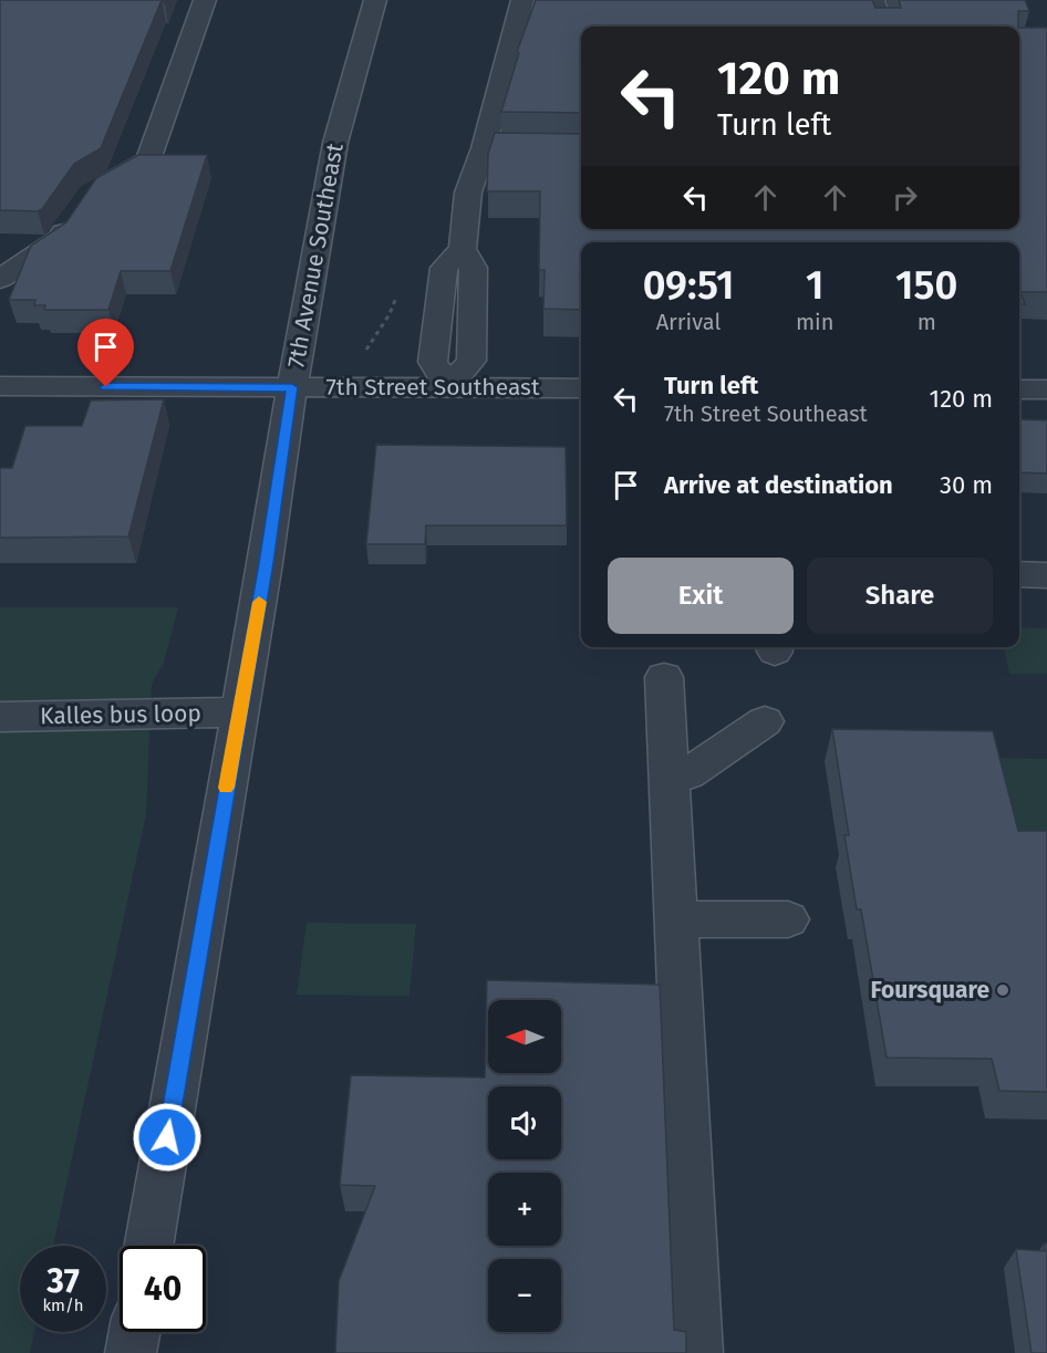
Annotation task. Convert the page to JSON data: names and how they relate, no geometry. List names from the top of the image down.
{
  "streets": {
    "street": ["7th Avenue Southeast", "7th Street Southeast", "Kalles bus loop"]
  },
  "crossings": [
    ["7th Avenue Southeast", "7th Street Southeast"],
    ["7th Avenue Southeast", "Kalles bus loop"]
  ],
  "places": ["Foursquare"],
  "north": "left",
  "page": {
    "turn": ["120 m", "Turn left"],
    "eta": [
      "09:51",
      "Arrival",
      "1",
      "min",
      "150",
      "m"
    ],
    "list": [
      {
        "name": "Turn left",
        "note": "7th Street Southeast",
        "value": "120 m"
      },
      {
        "name": "Arrive at destination",
        "value": "30 m"
      }
    ],
    "buttons": ["Exit", "Share"],
    "map_buttons": ["+", "−"],
    "speed": "37 km/h",
    "limit": "40"
  }
}
